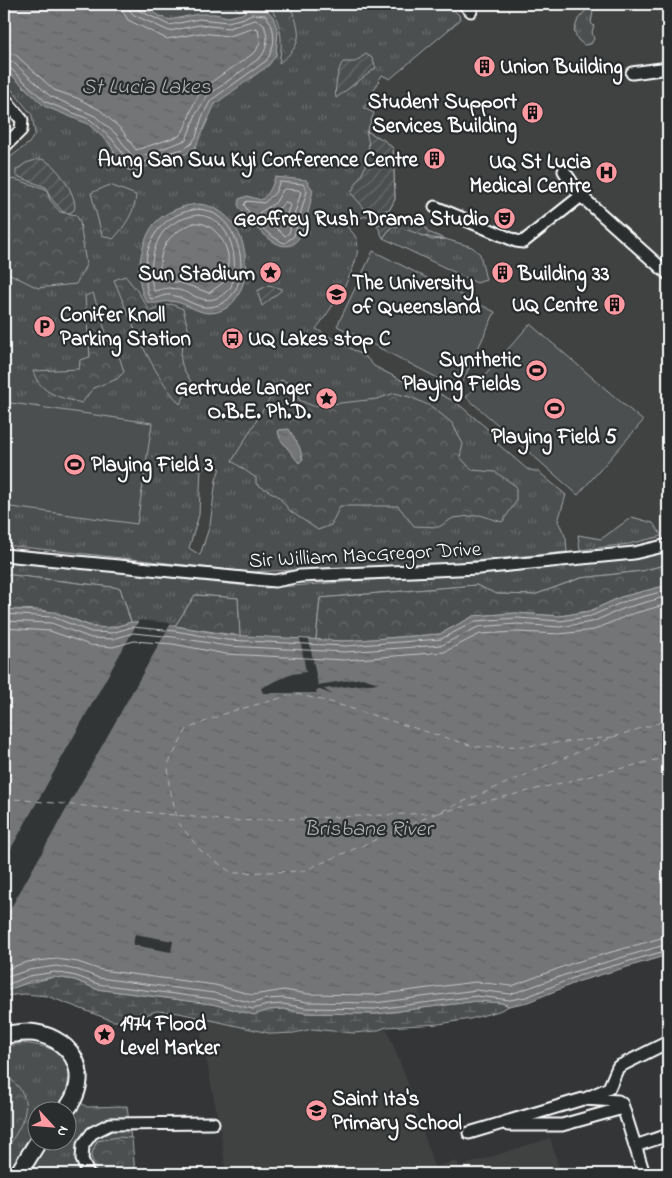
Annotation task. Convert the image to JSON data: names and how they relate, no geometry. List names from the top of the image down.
{
  "streets": {
    "street": ["Sir William MacGregor Drive"]
  },
  "water": ["St Lucia Lakes", "Brisbane River"],
  "places": {
    "building": [
      "Union Building",
      "Student Support Services Building",
      "Aung San Suu Kyi Conference Centre",
      "Building 33",
      "UQ Centre"
    ],
    "hospital": ["UQ St Lucia Medical Centre"],
    "theatre": ["Geoffrey Rush Drama Studio"],
    "place": ["Sun Stadium", "Gertrude Langer O.B.E. Ph.D.", "1974 Flood Level Marker"],
    "school or university": ["The University of Queensland", "Saint Ita's Primary School"],
    "parking": ["Conifer Knoll Parking Station"],
    "bus stop": ["UQ Lakes stop C"],
    "sports": ["Synthetic Playing Fields", "Playing Field 5", "Playing Field 3"]
  },
  "north": "bottom right"
}
